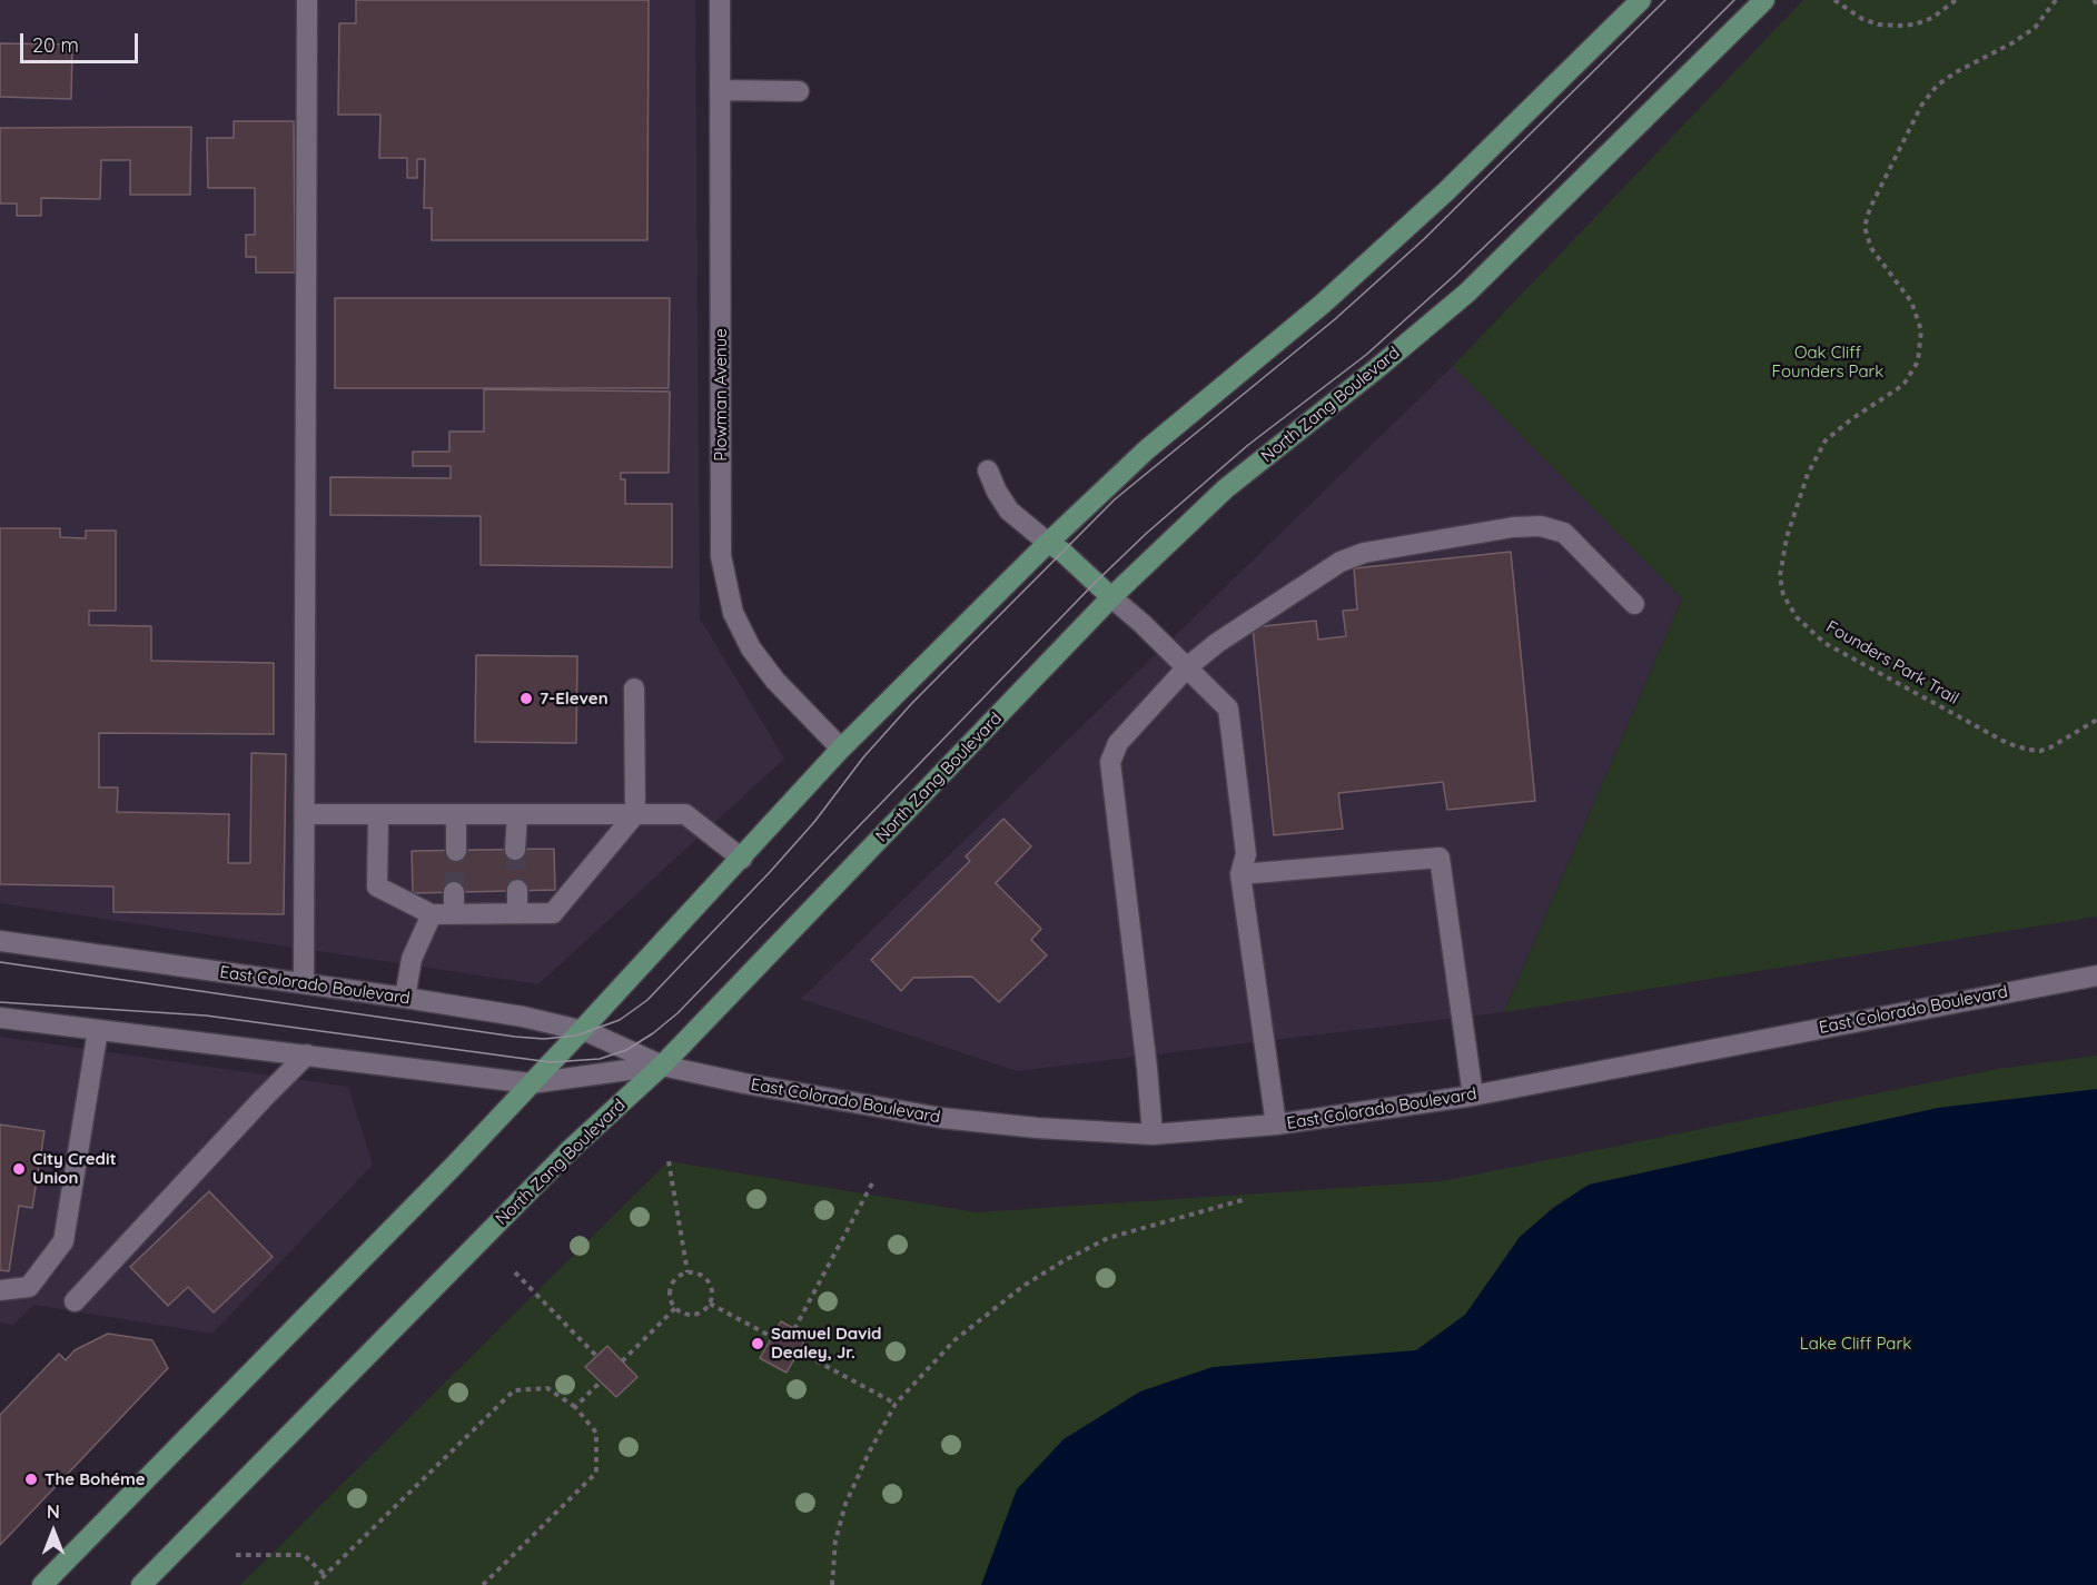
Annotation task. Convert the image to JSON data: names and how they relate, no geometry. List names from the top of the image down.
{
  "streets": {
    "main road": ["North Zang Boulevard"],
    "street": ["Plowman Avenue", "East Colorado Boulevard"],
    "path": ["Founders Park Trail"]
  },
  "crossings": [
    ["North Zang Boulevard", "East Colorado Boulevard"]
  ],
  "parks": ["Oak Cliff Founders Park", "Lake Cliff Park"],
  "places": [
    "7-Eleven",
    "City Credit Union",
    "Samuel David Dealey, Jr.",
    "The Bohéme"
  ],
  "scale_bar": "20 m",
  "north": "top"
}
